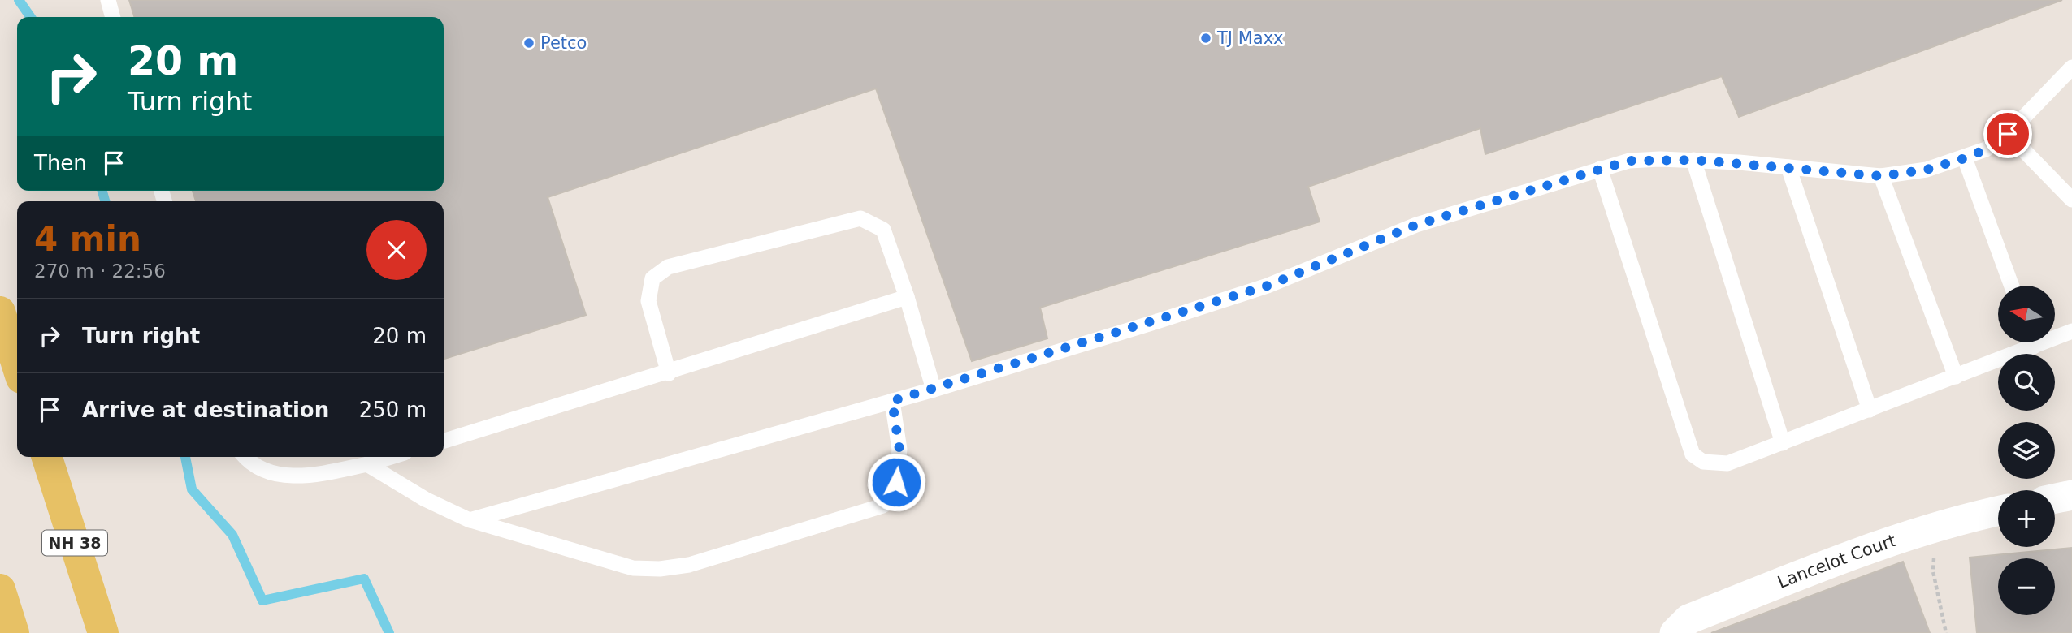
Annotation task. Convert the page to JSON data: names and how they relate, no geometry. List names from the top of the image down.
{
  "streets": {
    "main road": ["NH 38"],
    "street": ["Lancelot Court"]
  },
  "places": ["TJ Maxx", "Petco"],
  "north": "left",
  "page": {
    "turn": ["20 m", "Turn right"],
    "then": "Then",
    "heading": ["4 min", "270 m · 22:56"],
    "map_buttons": ["+", "−"],
    "list": [
      {
        "name": "Turn right",
        "value": "20 m"
      },
      {
        "name": "Arrive at destination",
        "value": "250 m"
      }
    ]
  }
}
